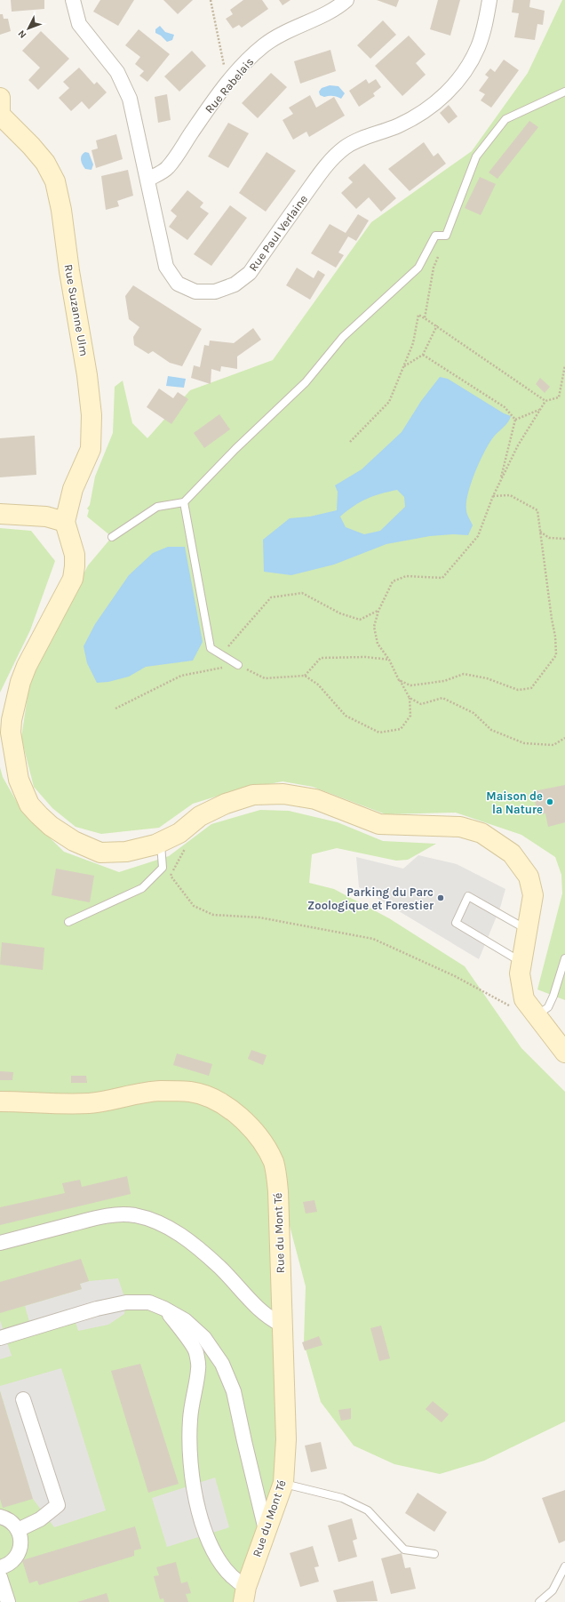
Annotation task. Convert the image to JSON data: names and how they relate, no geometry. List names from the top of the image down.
{
  "streets": {
    "main road": ["Rue Suzanne Ulm", "Rue du Mont Té"],
    "street": ["Rue Rabelais", "Rue Paul Verlaine"]
  },
  "crossings": [
    ["Rue Rabelais", "Rue Paul Verlaine"]
  ],
  "places": ["Maison de la Nature", "Parking du Parc Zoologique et Forestier"],
  "north": "bottom left"
}
